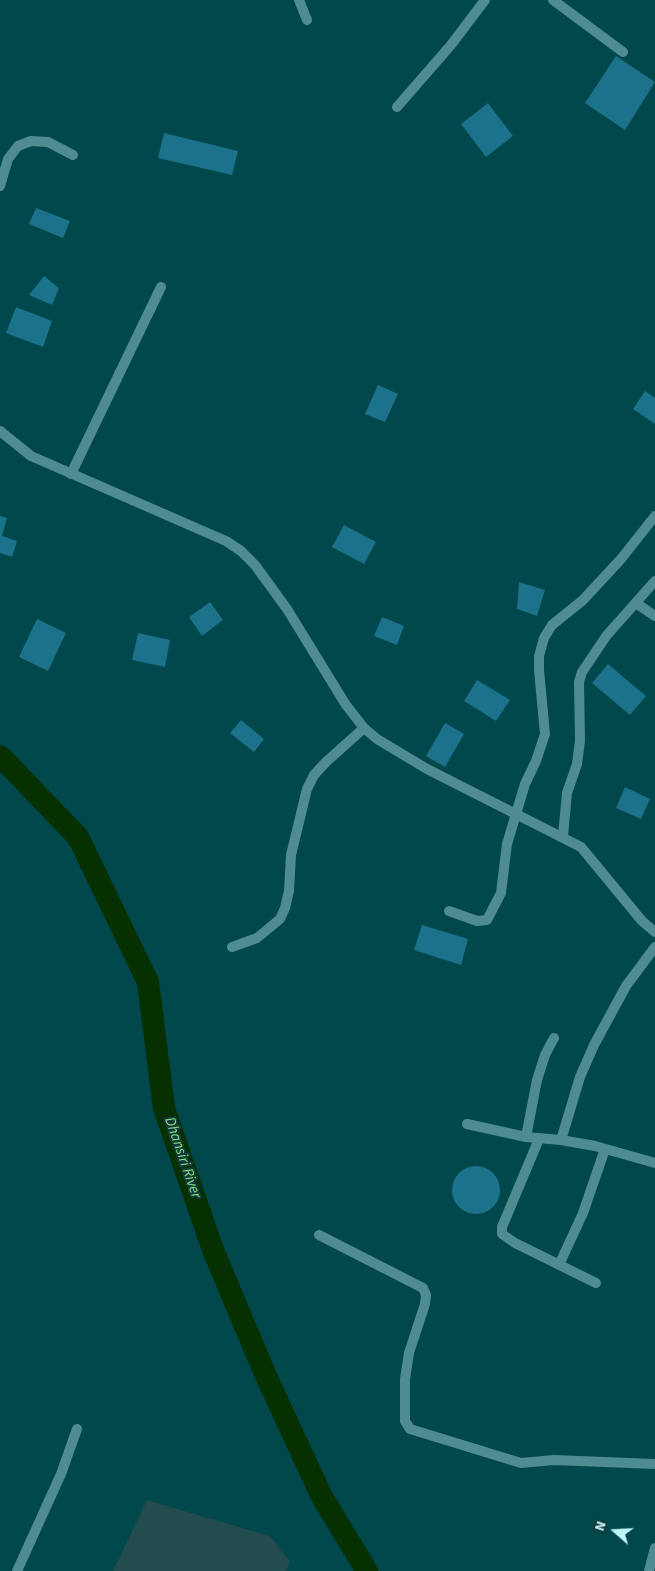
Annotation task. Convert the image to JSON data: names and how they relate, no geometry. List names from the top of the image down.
{
  "water": ["Dhansiri River"],
  "north": "left"
}
